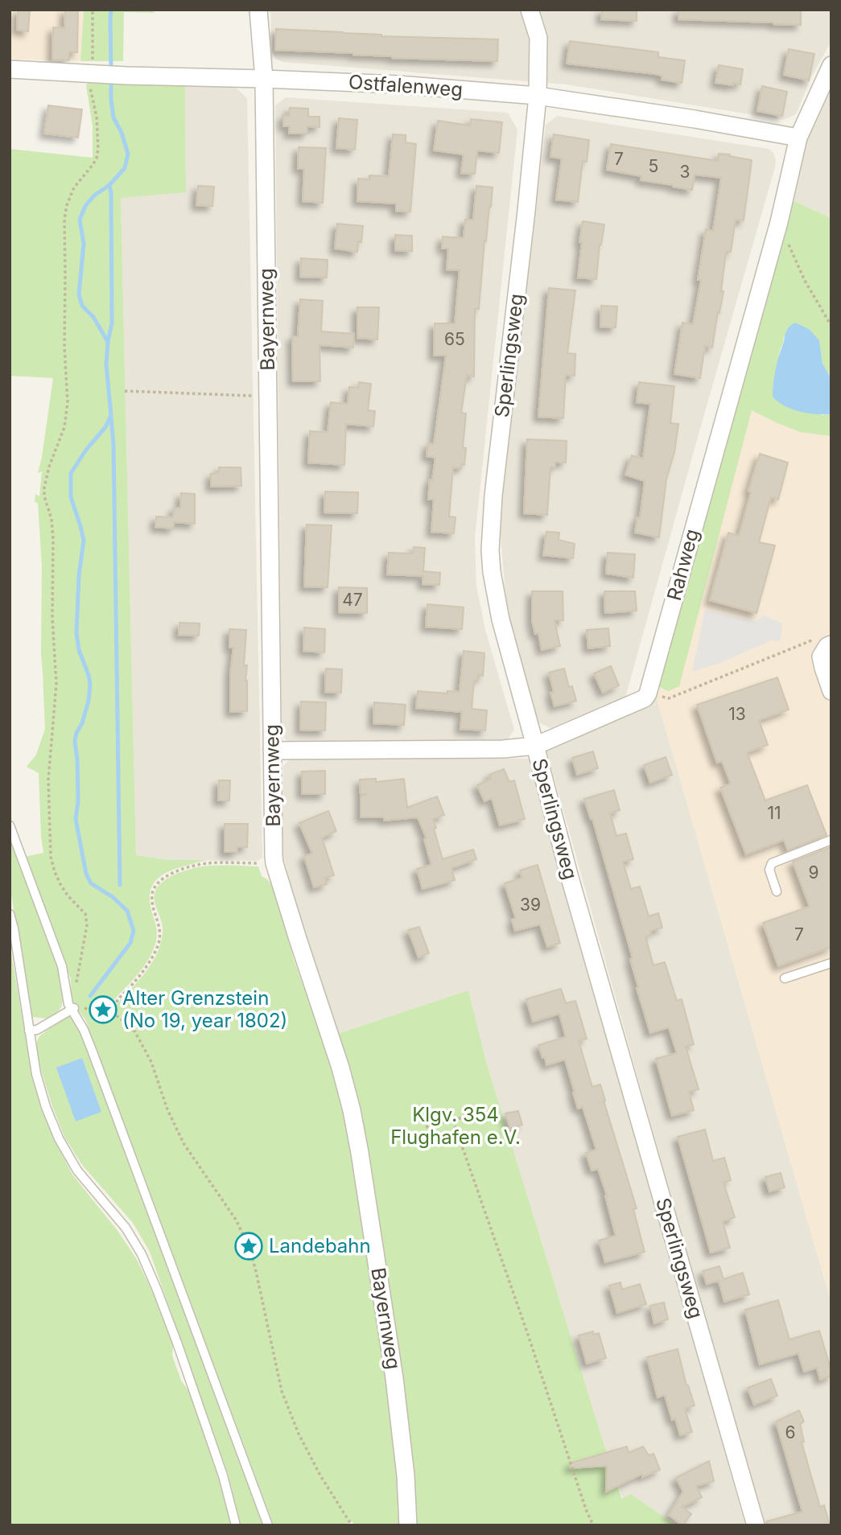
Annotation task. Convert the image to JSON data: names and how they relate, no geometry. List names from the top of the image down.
{
  "streets": {
    "street": [
      "Ostfalenweg",
      "Bayernweg",
      "Sperlingsweg",
      "Rahweg"
    ]
  },
  "crossings": [
    ["Ostfalenweg", "Bayernweg"],
    ["Ostfalenweg", "Sperlingsweg"],
    ["Ostfalenweg", "Rahweg"]
  ],
  "parks": ["Klgv. 354 Flughafen e.V."],
  "places": {
    "place": ["Alter Grenzstein (No 19, year 1802)", "Landebahn"]
  },
  "house_numbers": [
    "7",
    "5",
    "3",
    "65",
    "47",
    "13",
    "11",
    "9",
    "39",
    "7",
    "6"
  ]
}
